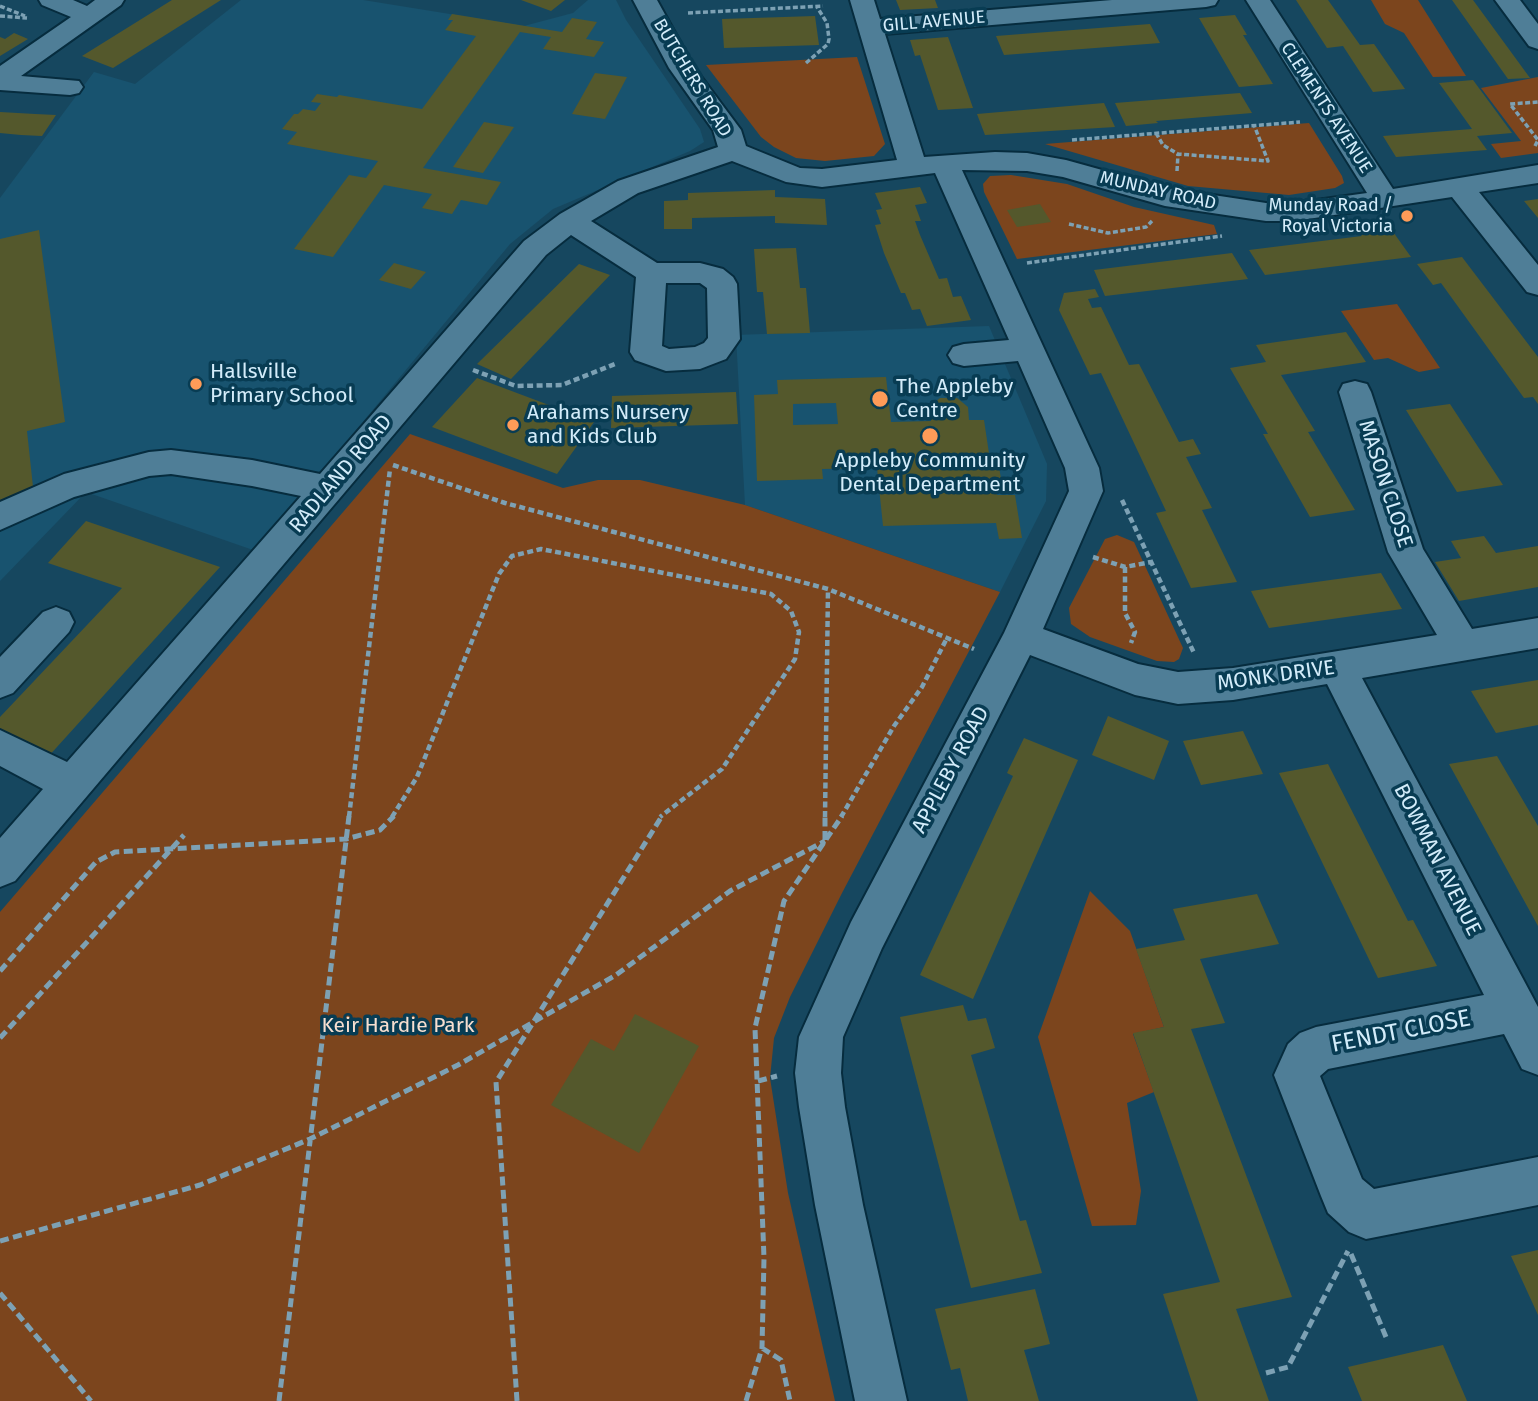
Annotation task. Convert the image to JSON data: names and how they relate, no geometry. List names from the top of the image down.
{
  "streets": {
    "street": [
      "GILL AVENUE",
      "BUTCHERS ROAD",
      "CLEMENTS AVENUE",
      "MUNDAY ROAD",
      "RADLAND ROAD",
      "MASON CLOSE",
      "MONK DRIVE",
      "APPLEBY ROAD",
      "BOWMAN AVENUE",
      "FENDT CLOSE"
    ]
  },
  "crossings": [
    ["BUTCHERS ROAD", "MUNDAY ROAD"],
    ["BUTCHERS ROAD", "RADLAND ROAD"],
    ["BUTCHERS ROAD", "APPLEBY ROAD"],
    ["CLEMENTS AVENUE", "MUNDAY ROAD"],
    ["MUNDAY ROAD", "APPLEBY ROAD"],
    ["MASON CLOSE", "MONK DRIVE"],
    ["MONK DRIVE", "APPLEBY ROAD"],
    ["MONK DRIVE", "BOWMAN AVENUE"],
    ["BOWMAN AVENUE", "FENDT CLOSE"]
  ],
  "parks": ["Keir Hardie Park"],
  "places": [
    "Munday Road / Royal Victoria",
    "Hallsville Primary School",
    "The Appleby Centre",
    "Arahams Nursery and Kids Club",
    "Appleby Community Dental Department"
  ]
}
